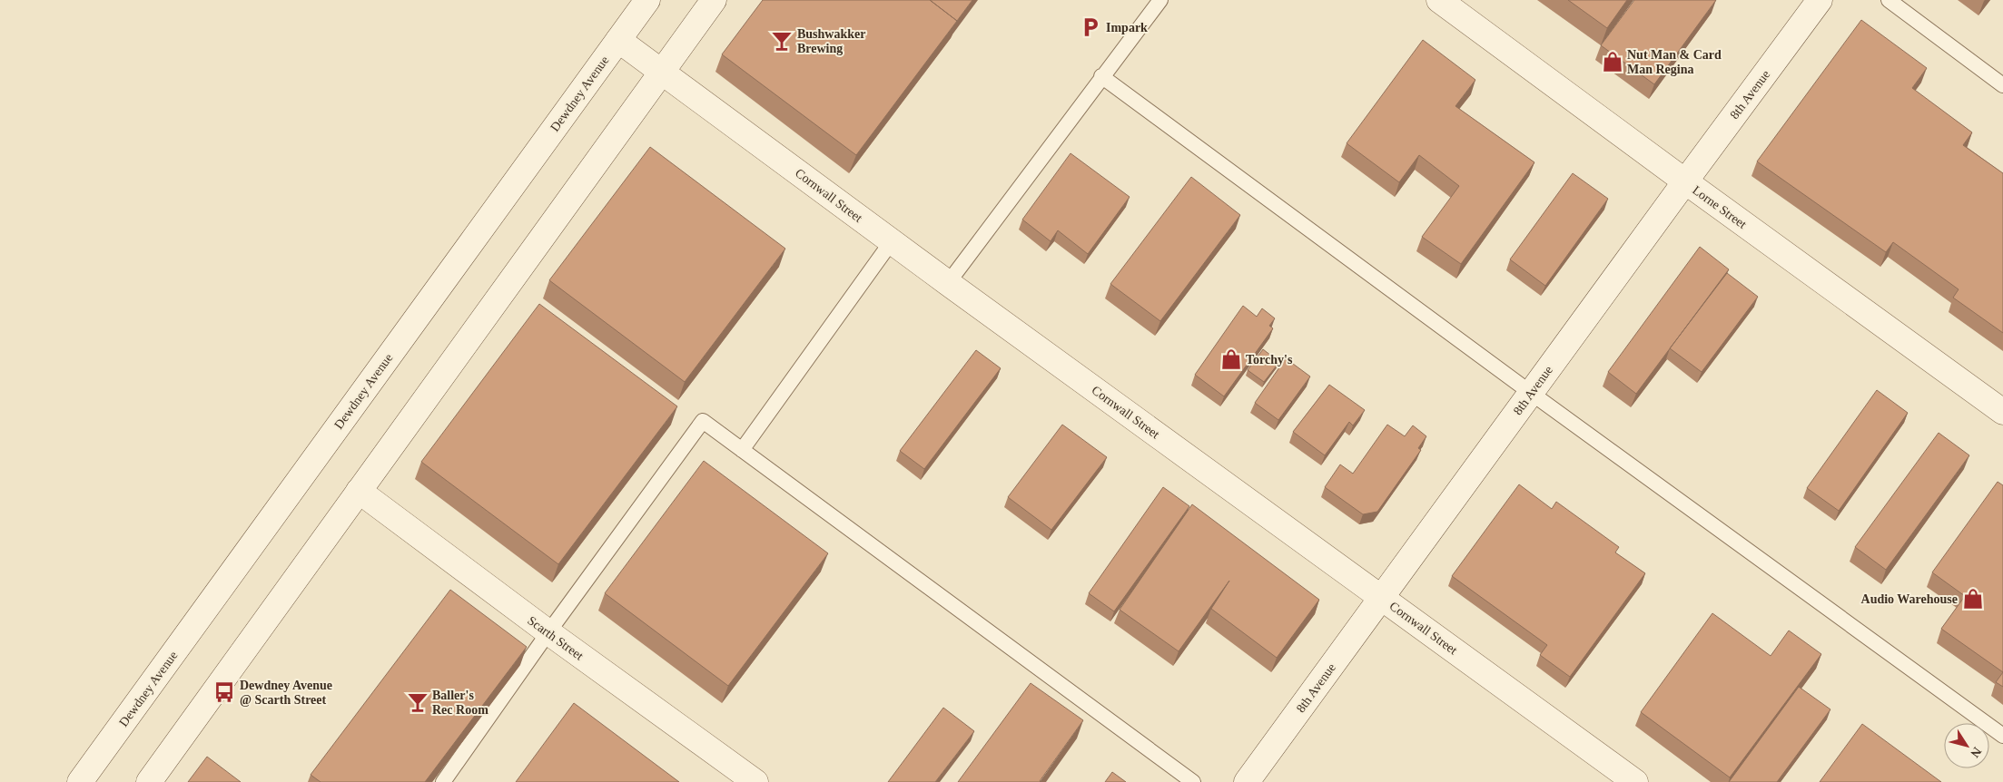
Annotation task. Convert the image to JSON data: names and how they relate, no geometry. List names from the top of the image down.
{
  "streets": {
    "street": [
      "Dewdney Avenue",
      "8th Avenue",
      "Cornwall Street",
      "Lorne Street",
      "Scarth Street"
    ]
  },
  "crossings": [
    ["Dewdney Avenue", "Cornwall Street"],
    ["8th Avenue", "Cornwall Street"],
    ["8th Avenue", "Lorne Street"]
  ],
  "places": {
    "parking": ["Impark"],
    "bar": ["Bushwakker Brewing", "Baller's Rec Room"],
    "shop": ["Nut Man & Card Man Regina", "Torchy's", "Audio Warehouse"],
    "bus stop": ["Dewdney Avenue @ Scarth Street"]
  },
  "north": "bottom right"
}
